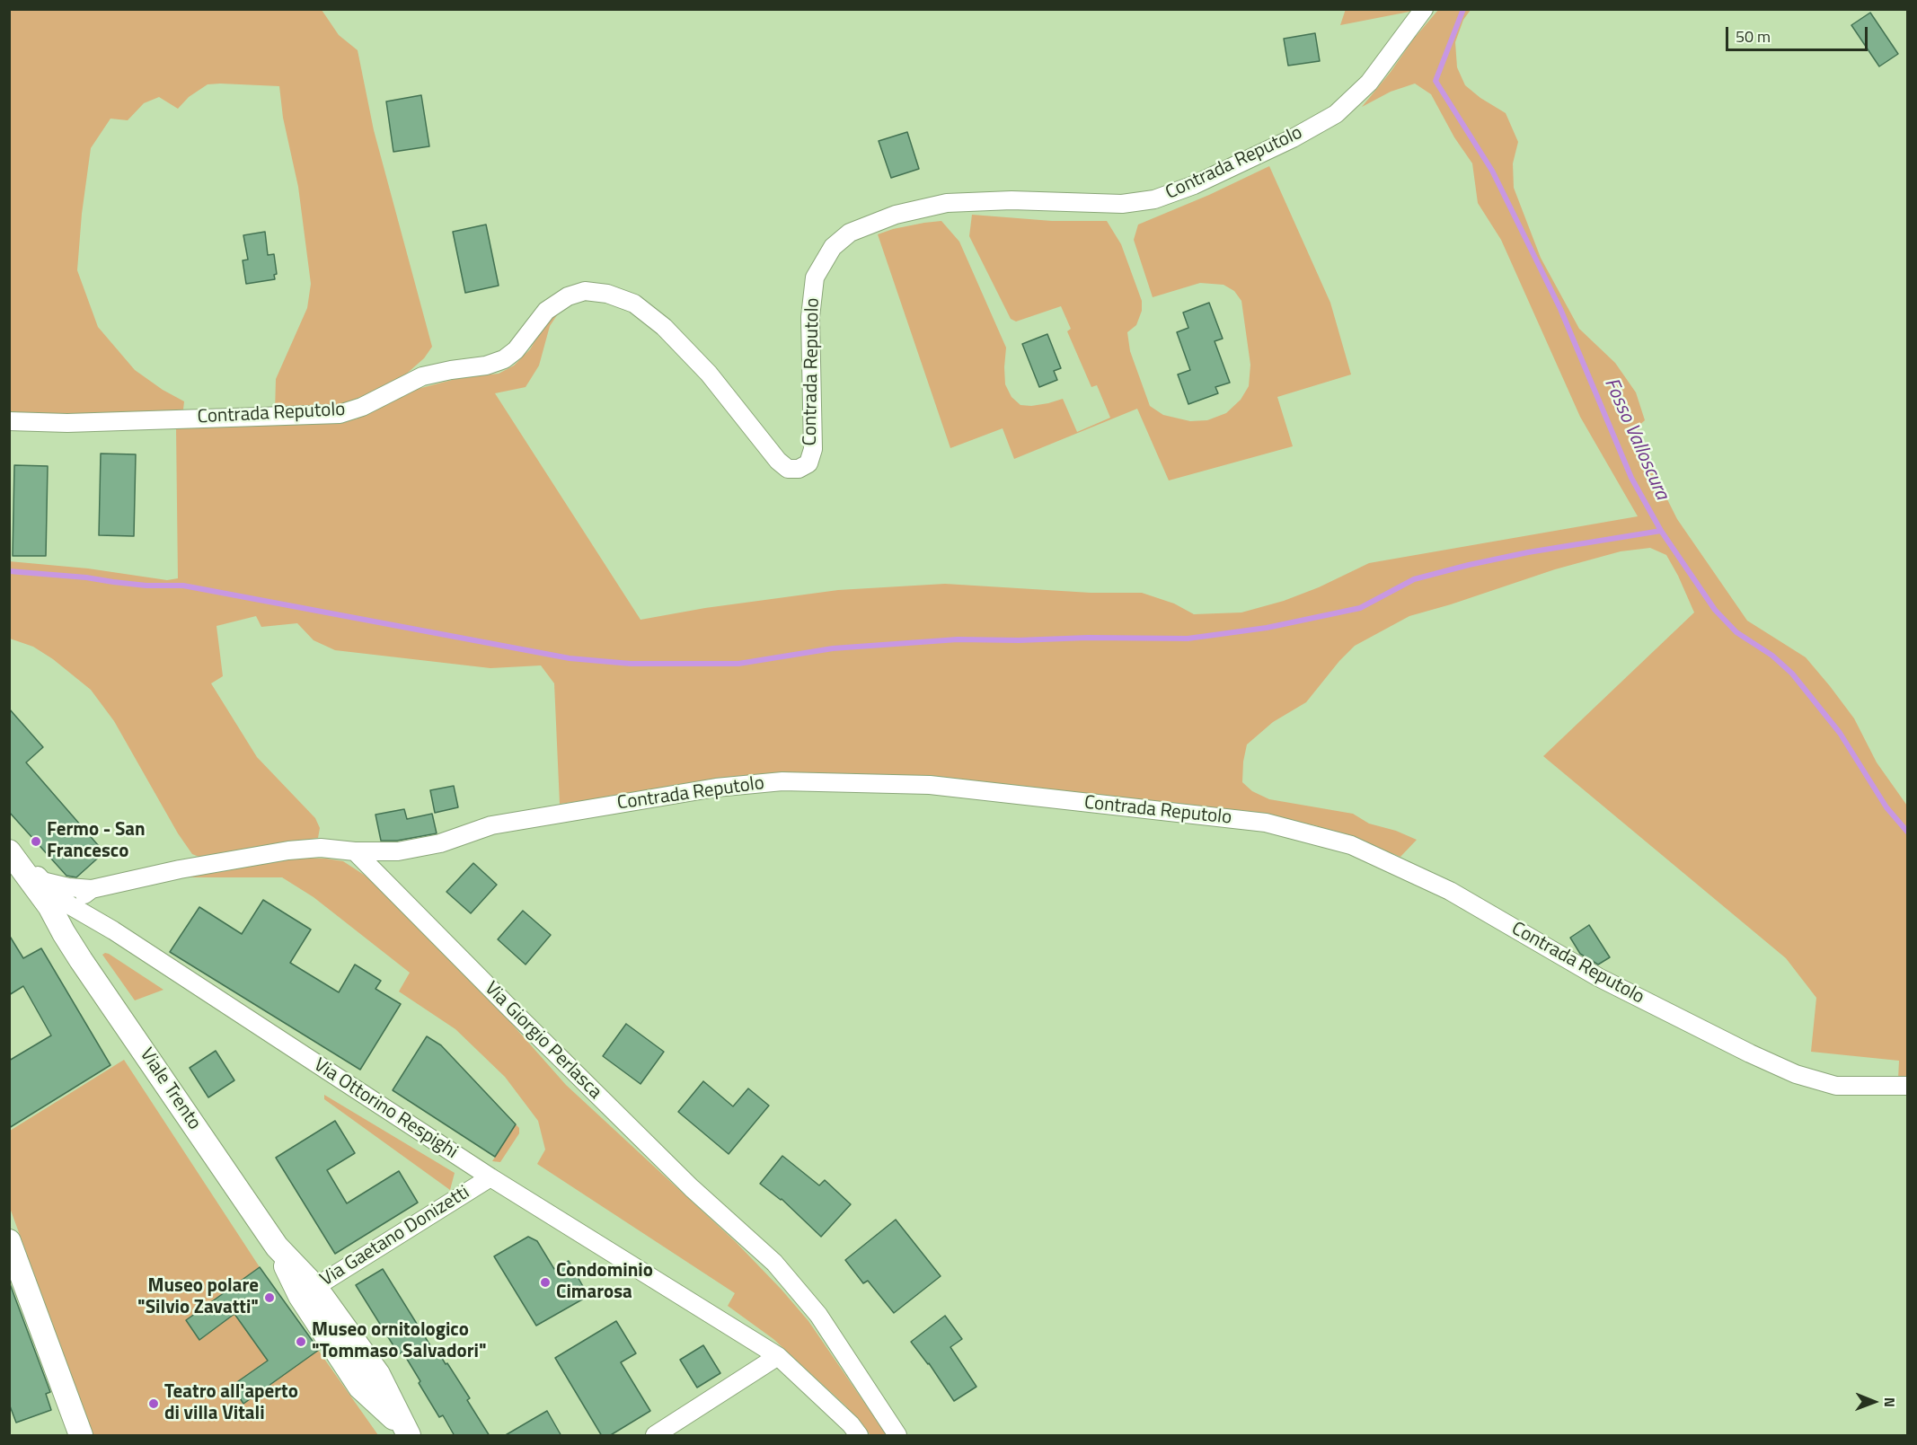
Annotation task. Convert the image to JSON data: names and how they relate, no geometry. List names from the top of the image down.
{
  "streets": {
    "main road": ["Viale Trento"],
    "street": [
      "Contrada Reputolo",
      "Via Giorgio Perlasca",
      "Via Ottorino Respighi",
      "Via Gaetano Donizetti"
    ]
  },
  "crossings": [
    ["Contrada Reputolo", "Via Giorgio Perlasca"],
    ["Viale Trento", "Via Gaetano Donizetti"],
    ["Via Ottorino Respighi", "Via Gaetano Donizetti"]
  ],
  "water": ["Fosso Valloscura"],
  "places": [
    "Fermo - San Francesco",
    "Condominio Cimarosa",
    "Museo polare \"Silvio Zavatti\"",
    "Museo ornitologico \"Tommaso Salvadori\"",
    "Teatro all'aperto di villa Vitali"
  ],
  "scale_bar": "50 m",
  "north": "right"
}
